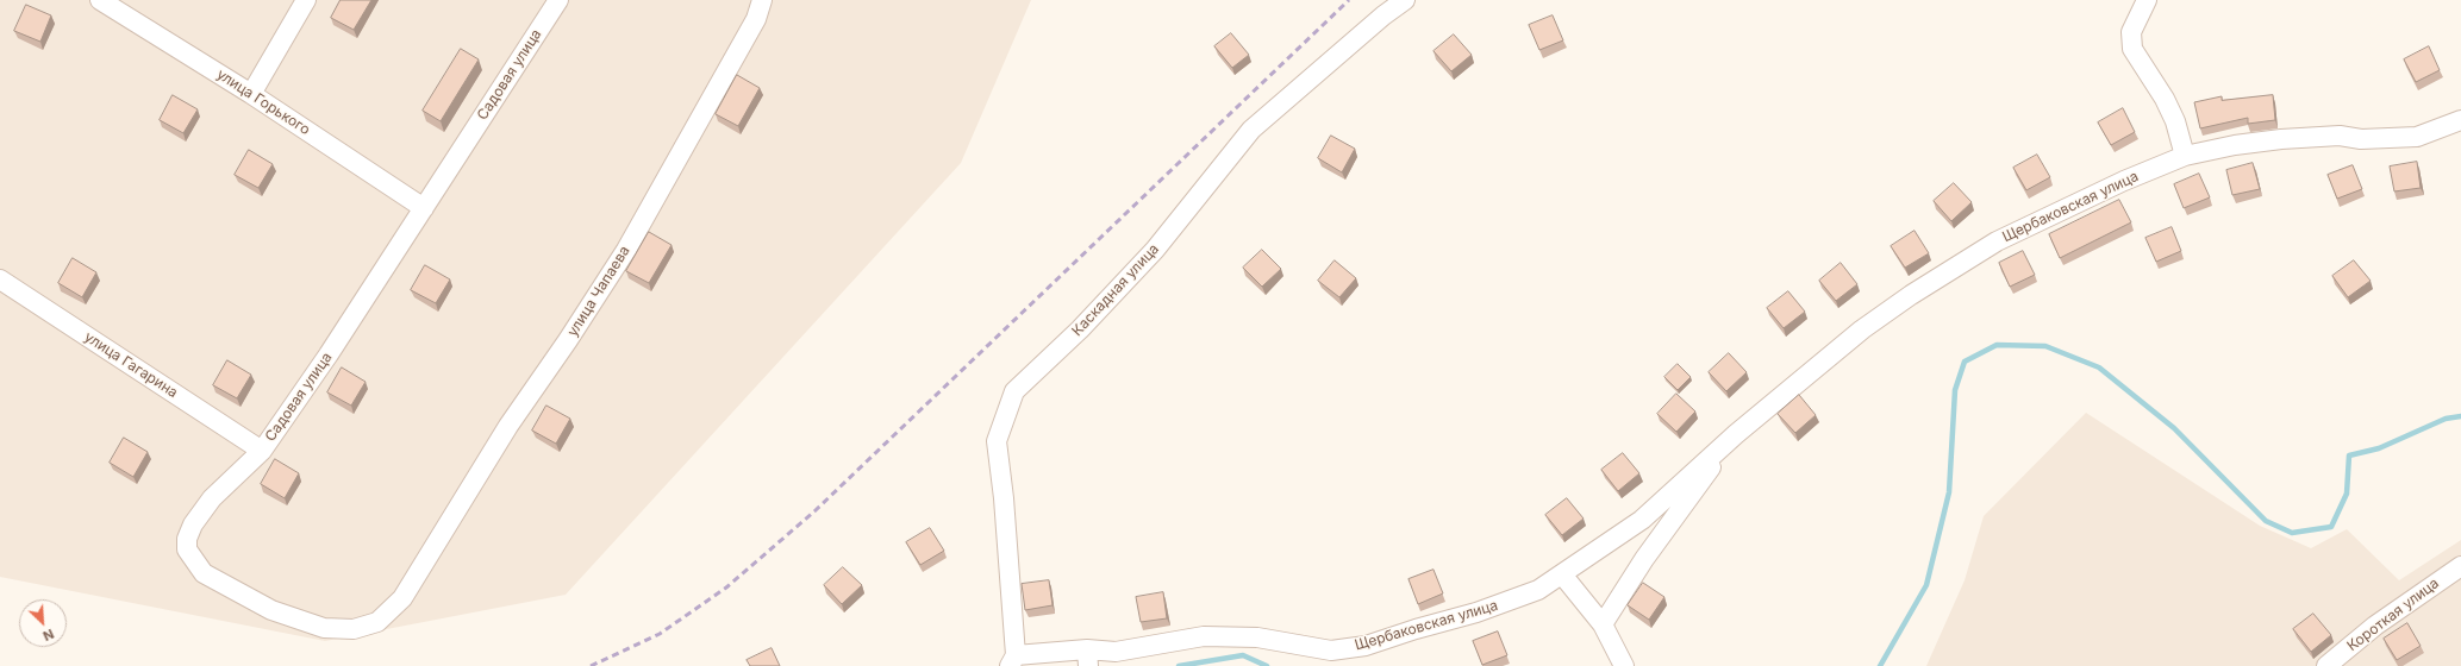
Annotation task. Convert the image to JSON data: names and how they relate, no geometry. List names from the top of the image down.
{
  "streets": {
    "street": [
      "Садовая улица",
      "улица Горького",
      "Щербаковская улица",
      "Каскадная улица",
      "улица Чапаева",
      "улица Гагарина",
      "Короткая улица"
    ]
  },
  "crossings": [
    ["Садовая улица", "улица Горького"],
    ["Садовая улица", "улица Чапаева"],
    ["Садовая улица", "улица Гагарина"],
    ["Щербаковская улица", "Каскадная улица"]
  ],
  "north": "bottom right"
}
